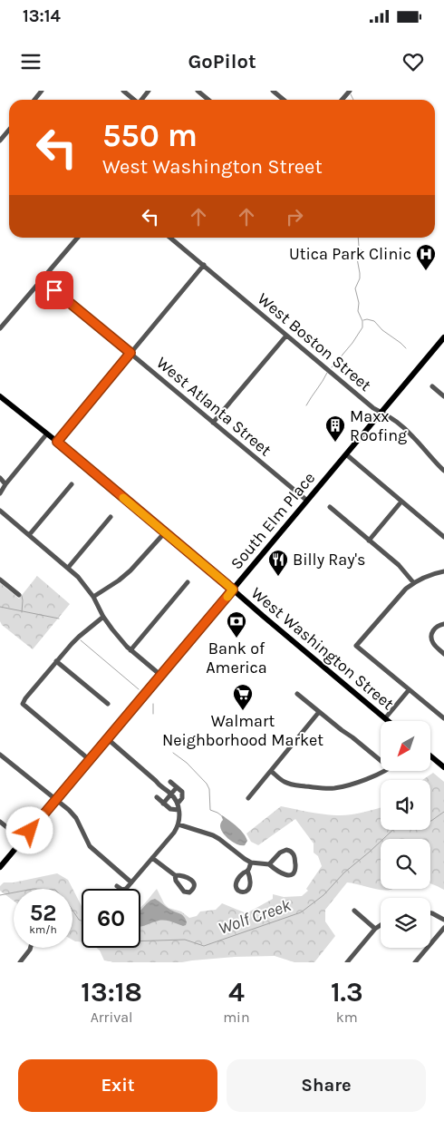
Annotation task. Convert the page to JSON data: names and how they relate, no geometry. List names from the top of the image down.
{
  "streets": {
    "main road": ["South Elm Place", "West Washington Street"],
    "street": ["West Boston Street", "West Atlanta Street"]
  },
  "crossings": [
    ["West Boston Street", "South Elm Place"],
    ["West Atlanta Street", "South Elm Place"],
    ["South Elm Place", "West Washington Street"]
  ],
  "water": ["Wolf Creek"],
  "places": {
    "hospital": ["Utica Park Clinic"],
    "building": ["Maxx Roofing"],
    "restaurant": ["Billy Ray's"],
    "bank": ["Bank of America"],
    "supermarket": ["Walmart Neighborhood Market"]
  },
  "north": "bottom left",
  "page": {
    "status": "13:14",
    "header": "GoPilot",
    "turn": ["550 m", "West Washington Street"],
    "speed": "52 km/h",
    "limit": "60",
    "eta": [
      "13:18",
      "Arrival",
      "4",
      "min",
      "1.3",
      "km"
    ],
    "buttons": ["Exit", "Share"]
  }
}
